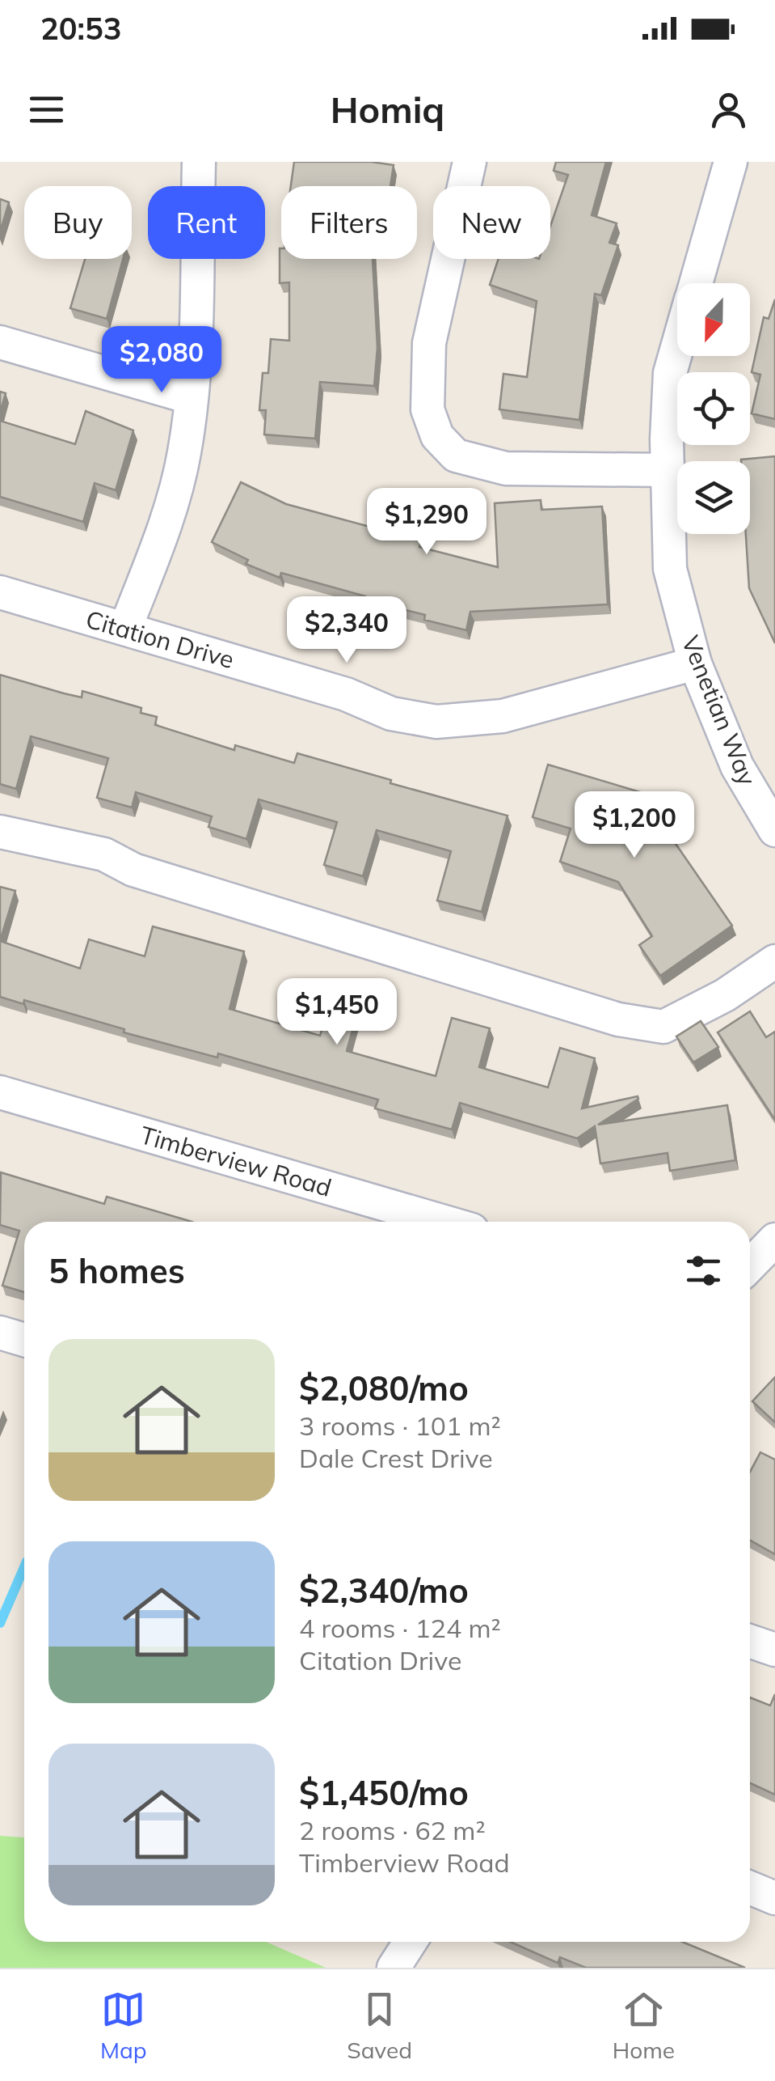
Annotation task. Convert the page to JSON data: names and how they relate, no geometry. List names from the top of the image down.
{
  "streets": {
    "street": ["Citation Drive", "Venetian Way", "Timberview Road"]
  },
  "crossings": [
    ["Citation Drive", "Venetian Way"]
  ],
  "north": "bottom",
  "page": {
    "status": "20:53",
    "header": "Homiq",
    "chip": [
      "Buy",
      "Rent",
      "Filters",
      "New"
    ],
    "price": [
      "$2,080",
      "$1,290",
      "$2,340",
      "$1,200",
      "$1,450"
    ],
    "heading": "5 homes",
    "list": [
      {
        "name": "$2,080/mo",
        "note": "3 rooms · 101 m² · Dale Crest Drive"
      },
      {
        "name": "$2,340/mo",
        "note": "4 rooms · 124 m² · Citation Drive"
      },
      {
        "name": "$1,450/mo",
        "note": "2 rooms · 62 m² · Timberview Road"
      }
    ],
    "tabs": ["Map", "Saved", "Home"]
  }
}
